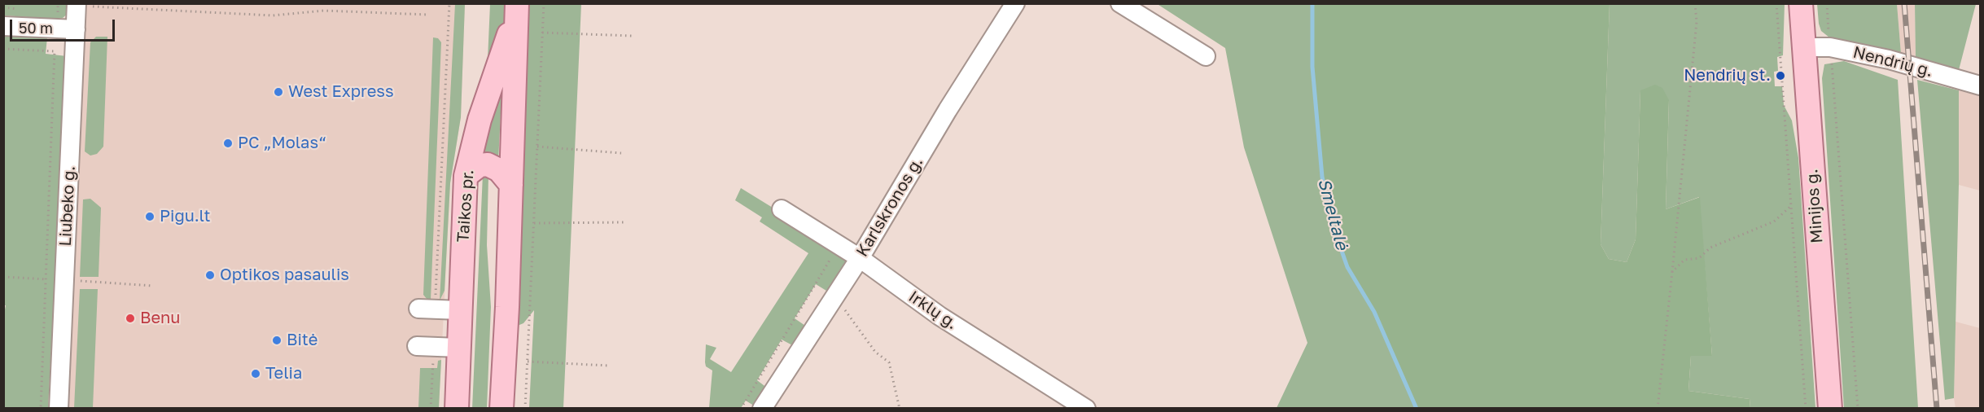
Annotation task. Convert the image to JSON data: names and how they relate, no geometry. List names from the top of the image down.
{
  "streets": {
    "main road": ["Taikos pr.", "Minijos g."],
    "street": [
      "Nendrių g.",
      "Liubeko g.",
      "Karlskronos g.",
      "Irklų g."
    ]
  },
  "crossings": [
    ["Nendrių g.", "Minijos g."],
    ["Karlskronos g.", "Irklų g."]
  ],
  "water": ["Smeltalė"],
  "places": [
    "Nendrių st.",
    "West Express",
    "PC „Molas“",
    "Pigu.lt",
    "Optikos pasaulis",
    "Benu",
    "Bitė",
    "Telia"
  ],
  "scale_bar": "50 m"
}
